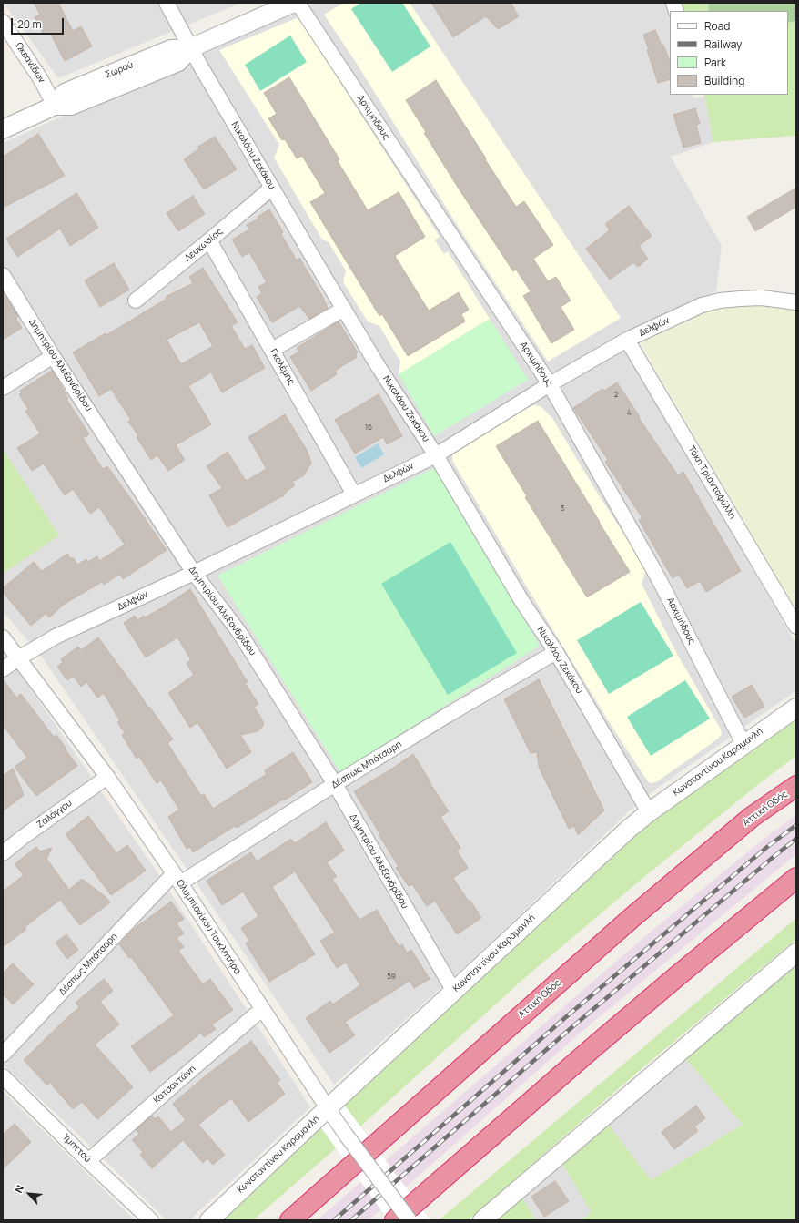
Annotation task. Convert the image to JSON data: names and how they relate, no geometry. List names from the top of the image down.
{
  "streets": {
    "highway": ["Αττική Οδός"],
    "street": [
      "Ωκεανίδων",
      "Σωρού",
      "Αρχιμήδους",
      "Νικολάου Ζεκάκου",
      "Λευκωσίας",
      "Δελφών",
      "Δημητρίου Αλεξανδρίδου",
      "Γκολέμης",
      "Τάκη Τριανταφύλλη",
      "Κωνσταντίνου Καραμανλή",
      "Δέσπως Μπότσαρη",
      "Ζαλόγγου",
      "Ολυμπιονίκου Τσικλητήρα",
      "Κατσαντώνη",
      "Υμηττού"
    ]
  },
  "crossings": [
    ["Ωκεανίδων", "Σωρού"],
    ["Σωρού", "Νικολάου Ζεκάκου"],
    ["Αρχιμήδους", "Δελφών"],
    ["Αρχιμήδους", "Κωνσταντίνου Καραμανλή"],
    ["Νικολάου Ζεκάκου", "Λευκωσίας"],
    ["Νικολάου Ζεκάκου", "Δελφών"],
    ["Νικολάου Ζεκάκου", "Κωνσταντίνου Καραμανλή"],
    ["Νικολάου Ζεκάκου", "Δέσπως Μπότσαρη"],
    ["Λευκωσίας", "Γκολέμης"],
    ["Δελφών", "Δημητρίου Αλεξανδρίδου"],
    ["Δελφών", "Γκολέμης"],
    ["Δελφών", "Τάκη Τριανταφύλλη"],
    ["Δελφών", "Ολυμπιονίκου Τσικλητήρα"],
    ["Δημητρίου Αλεξανδρίδου", "Κωνσταντίνου Καραμανλή"],
    ["Δημητρίου Αλεξανδρίδου", "Δέσπως Μπότσαρη"],
    ["Κωνσταντίνου Καραμανλή", "Ολυμπιονίκου Τσικλητήρα"],
    ["Δέσπως Μπότσαρη", "Ολυμπιονίκου Τσικλητήρα"],
    ["Ζαλόγγου", "Ολυμπιονίκου Τσικλητήρα"],
    ["Ολυμπιονίκου Τσικλητήρα", "Κατσαντώνη"],
    ["Κατσαντώνη", "Υμηττού"]
  ],
  "house_numbers": [
    "2",
    "4",
    "16",
    "3",
    "59"
  ],
  "legend": [
    "Road",
    "Railway",
    "Park",
    "Building"
  ],
  "scale_bar": "20 m",
  "north": "top left"
}
